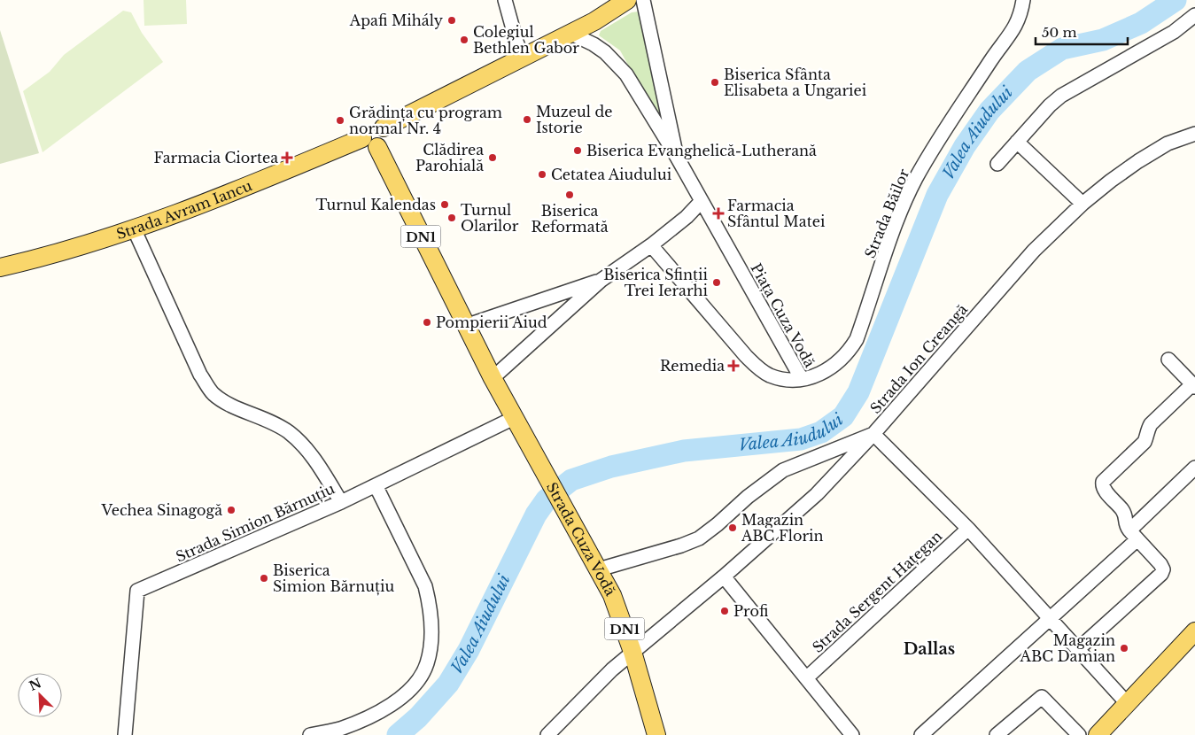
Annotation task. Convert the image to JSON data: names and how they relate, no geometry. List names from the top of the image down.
{
  "streets": {
    "main road": ["Strada Avram Iancu", "DN1", "Strada Cuza Vodă"],
    "street": [
      "Strada Băilor",
      "Piața Cuza Vodă",
      "Strada Ion Creangă",
      "Strada Simion Bărnuțiu",
      "Strada Sergent Hațegan"
    ]
  },
  "crossings": [
    ["Strada Avram Iancu", "DN1"],
    ["Strada Băilor", "Piața Cuza Vodă"],
    ["DN1", "Strada Simion Bărnuțiu"],
    ["DN1", "Strada Cuza Vodă"],
    ["Strada Ion Creangă", "Strada Cuza Vodă"],
    ["Strada Simion Bărnuțiu", "Strada Cuza Vodă"]
  ],
  "districts": ["Dallas"],
  "water": ["Valea Aiudului"],
  "places": {
    "other": [
      "Apafi Mihály",
      "Colegiul Bethlen Gabor",
      "Biserica Sfânta Elisabeta a Ungariei",
      "Muzeul de Istorie",
      "Grădința cu program normal Nr. 4",
      "Biserica Evanghelică-Lutherană",
      "Clădirea Parohială",
      "Cetatea Aiudului",
      "Biserica Reformată",
      "Turnul Kalendas",
      "Turnul Olarilor",
      "Biserica Sfinții Trei Ierarhi",
      "Pompierii Aiud",
      "Vechea Sinagogă",
      "Magazin ABC Florin",
      "Biserica Simion Bărnuțiu",
      "Profi",
      "Magazin ABC Damian"
    ],
    "health": ["Farmacia Ciortea", "Farmacia Sfântul Matei", "Remedia"]
  },
  "scale_bar": "50 m",
  "north": "top left"
}
